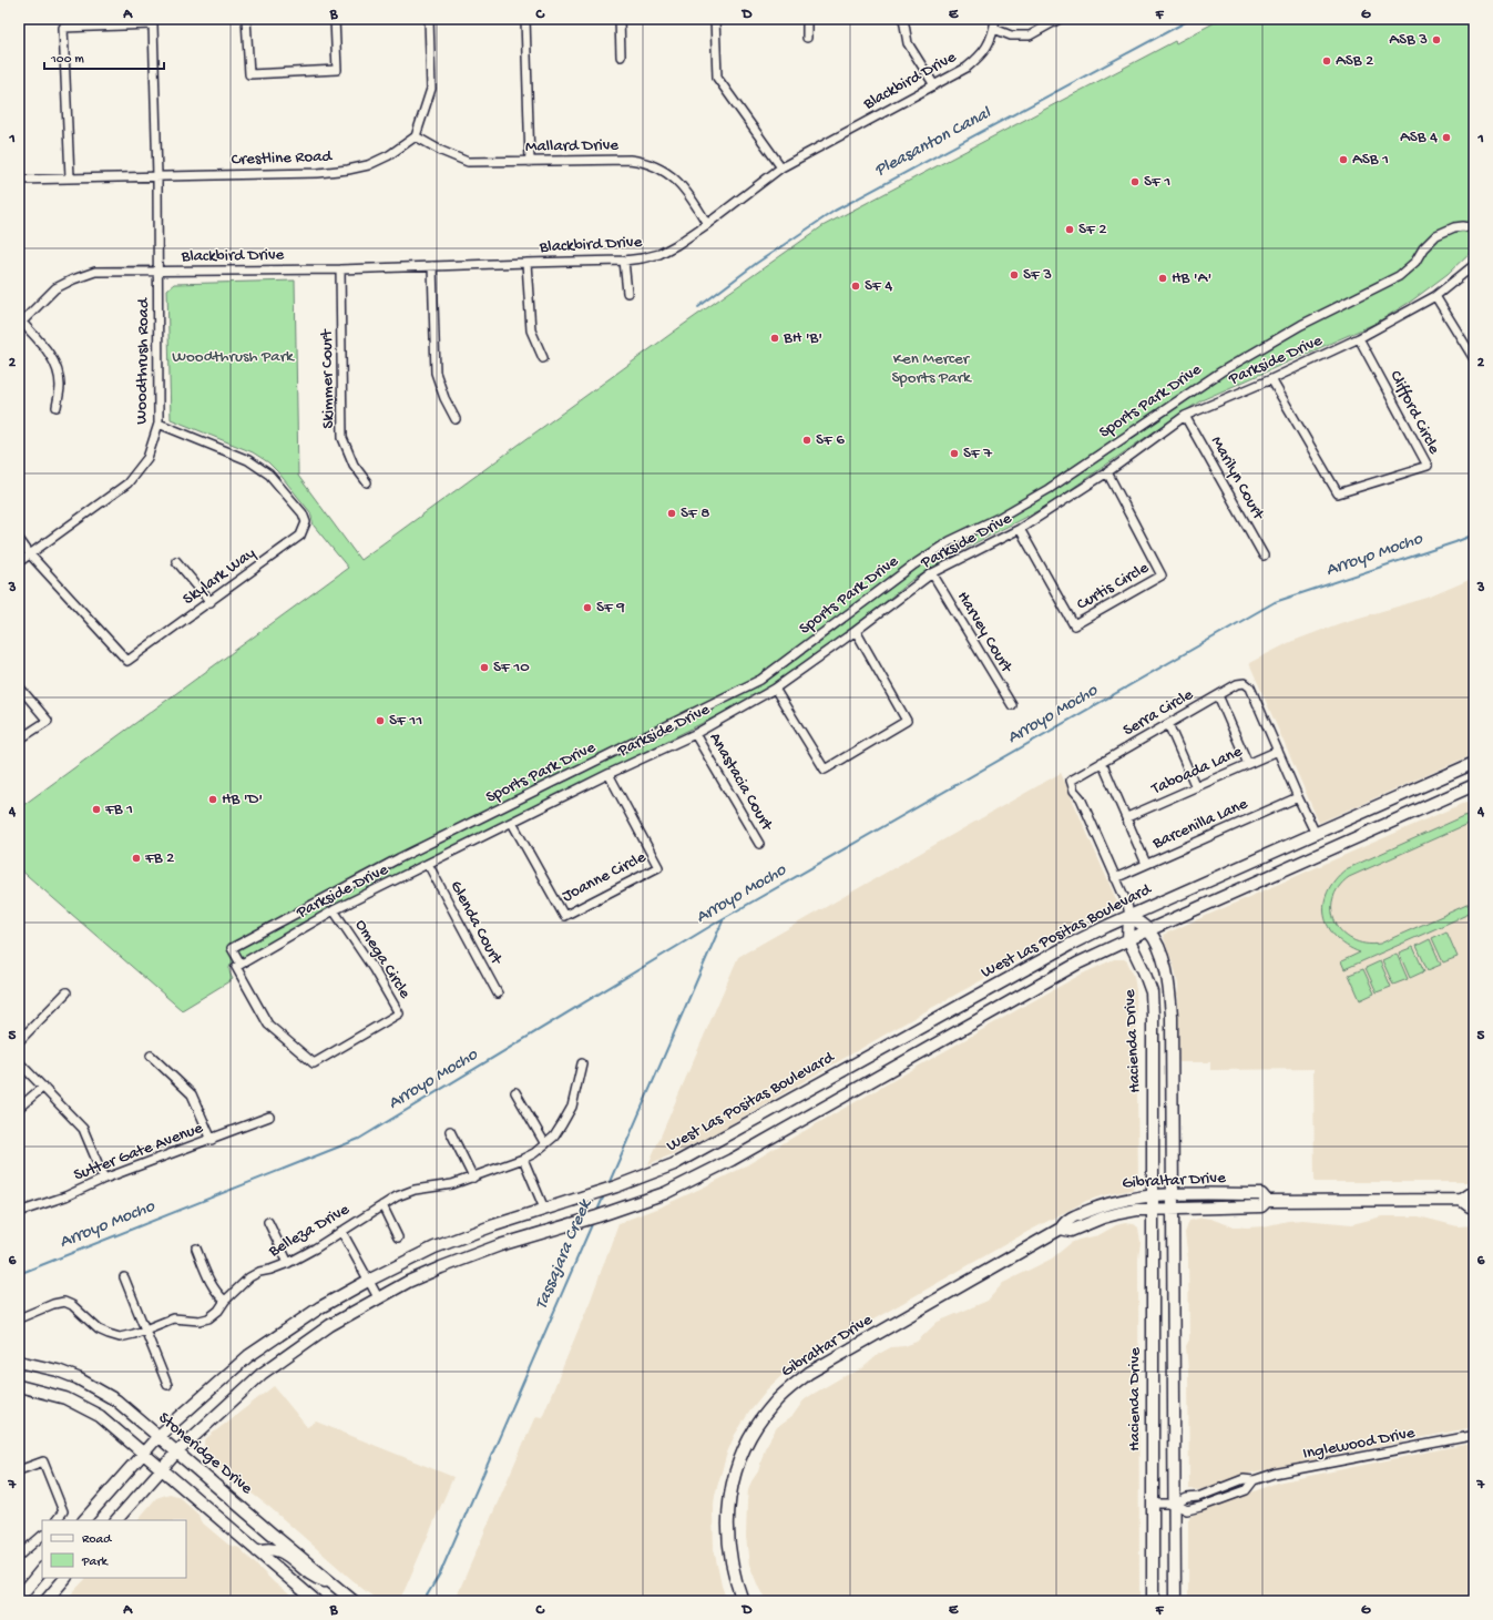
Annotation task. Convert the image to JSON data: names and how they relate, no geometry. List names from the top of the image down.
{
  "streets": {
    "main road": [
      "West Las Positas Boulevard",
      "Hacienda Drive",
      "Gibraltar Drive",
      "Stoneridge Drive"
    ],
    "street": [
      "Blackbird Drive",
      "Mallard Drive",
      "Crestline Road",
      "Parkside Drive",
      "Woodthrush Road",
      "Skimmer Court",
      "Sports Park Drive",
      "Clifford Circle",
      "Marilyn Court",
      "Skylark Way",
      "Curtis Circle",
      "Harvey Court",
      "Serra Circle",
      "Taboada Lane",
      "Anastacia Court",
      "Barcenilla Lane",
      "Joanne Circle",
      "Glenda Court",
      "Omega Circle",
      "Sutter Gate Avenue",
      "Belleza Drive",
      "Inglewood Drive"
    ]
  },
  "crossings": [
    ["Blackbird Drive", "Mallard Drive"],
    ["Blackbird Drive", "Woodthrush Road"],
    ["Blackbird Drive", "Skimmer Court"],
    ["Mallard Drive", "Crestline Road"],
    ["Crestline Road", "Woodthrush Road"],
    ["Parkside Drive", "Sports Park Drive"],
    ["Parkside Drive", "Clifford Circle"],
    ["Parkside Drive", "Marilyn Court"],
    ["Parkside Drive", "Curtis Circle"],
    ["Parkside Drive", "Harvey Court"],
    ["Parkside Drive", "Anastacia Court"],
    ["Parkside Drive", "Joanne Circle"],
    ["Parkside Drive", "Glenda Court"],
    ["Parkside Drive", "Omega Circle"],
    ["Woodthrush Road", "Skylark Way"],
    ["Sports Park Drive", "Omega Circle"],
    ["Serra Circle", "Taboada Lane"],
    ["Serra Circle", "Barcenilla Lane"],
    ["Serra Circle", "West Las Positas Boulevard"],
    ["Serra Circle", "Hacienda Drive"],
    ["West Las Positas Boulevard", "Hacienda Drive"],
    ["West Las Positas Boulevard", "Stoneridge Drive"],
    ["Hacienda Drive", "Gibraltar Drive"],
    ["Hacienda Drive", "Inglewood Drive"]
  ],
  "water": ["Pleasanton Canal", "Arroyo Mocho", "Tassajara Creek"],
  "parks": ["Woodthrush Park", "Ken Mercer Sports Park"],
  "places": [
    "ASB 3",
    "ASB 2",
    "ASB 4",
    "ASB 1",
    "SF 1",
    "SF 2",
    "SF 3",
    "HB 'A'",
    "SF 4",
    "BH 'B'",
    "SF 6",
    "SF 7",
    "SF 8",
    "SF 9",
    "SF 10",
    "SF 11",
    "HB 'D'",
    "FB 1",
    "FB 2"
  ],
  "legend": ["Road", "Park"],
  "scale_bar": "100 m",
  "grid": {
    "columns": [
      "A",
      "B",
      "C",
      "D",
      "E",
      "F",
      "G"
    ],
    "rows": [
      "1",
      "2",
      "3",
      "4",
      "5",
      "6",
      "7"
    ]
  }
}
